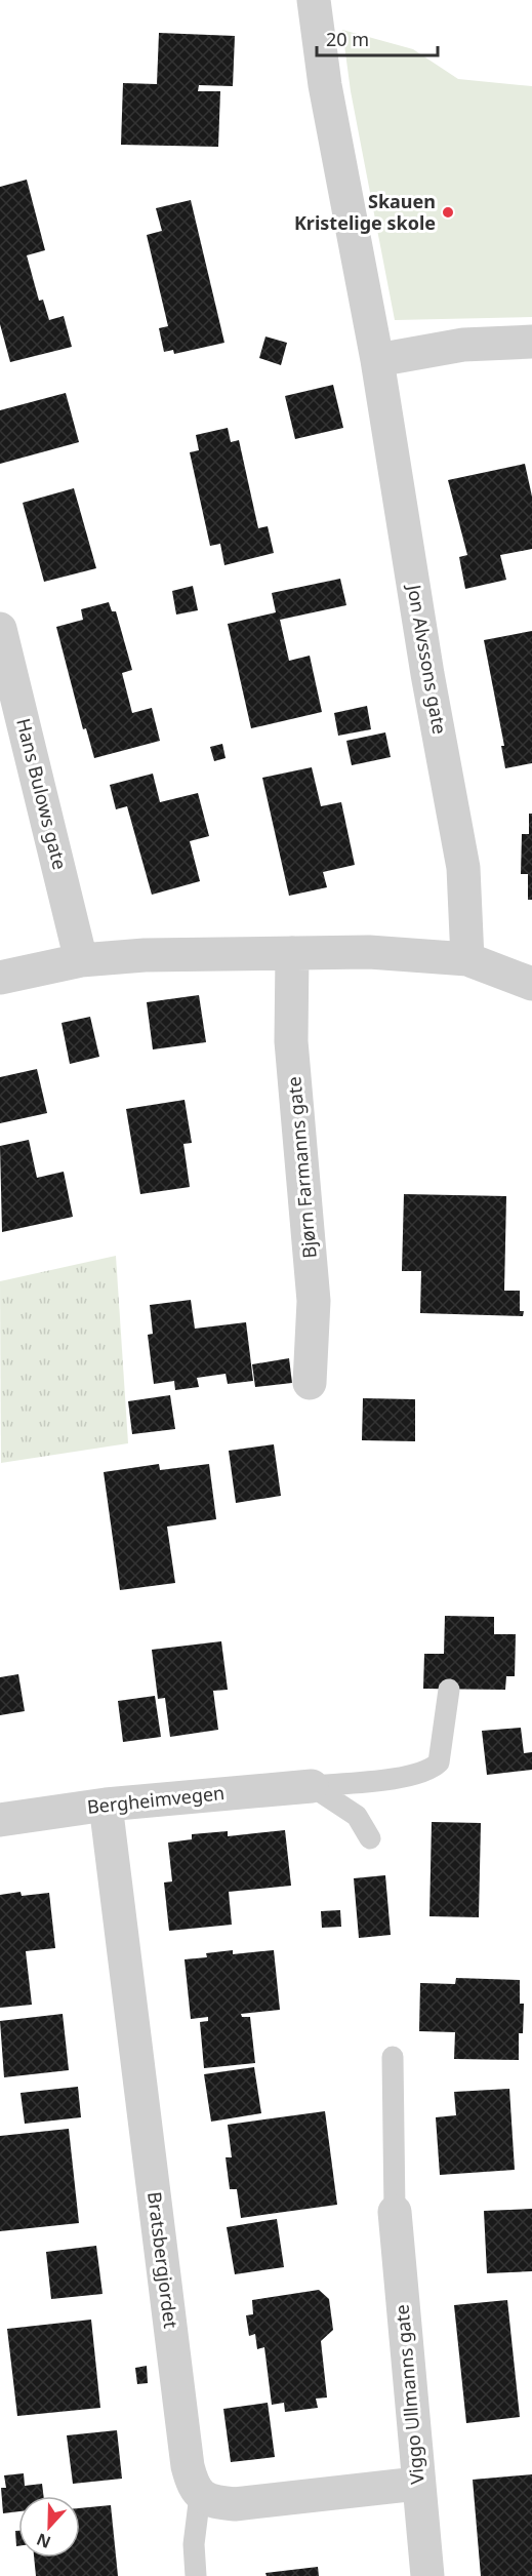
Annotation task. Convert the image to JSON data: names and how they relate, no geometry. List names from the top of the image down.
{
  "streets": {
    "street": [
      "Jon Alvssons gate",
      "Hans Bulows gate",
      "Bjørn Farmanns gate",
      "Bergheimvegen",
      "Bratsbergjordet",
      "Viggo Ullmanns gate"
    ]
  },
  "crossings": [
    ["Bergheimvegen", "Bratsbergjordet"]
  ],
  "places": ["Skauen Kristelige skole"],
  "scale_bar": "20 m",
  "north": "bottom"
}
